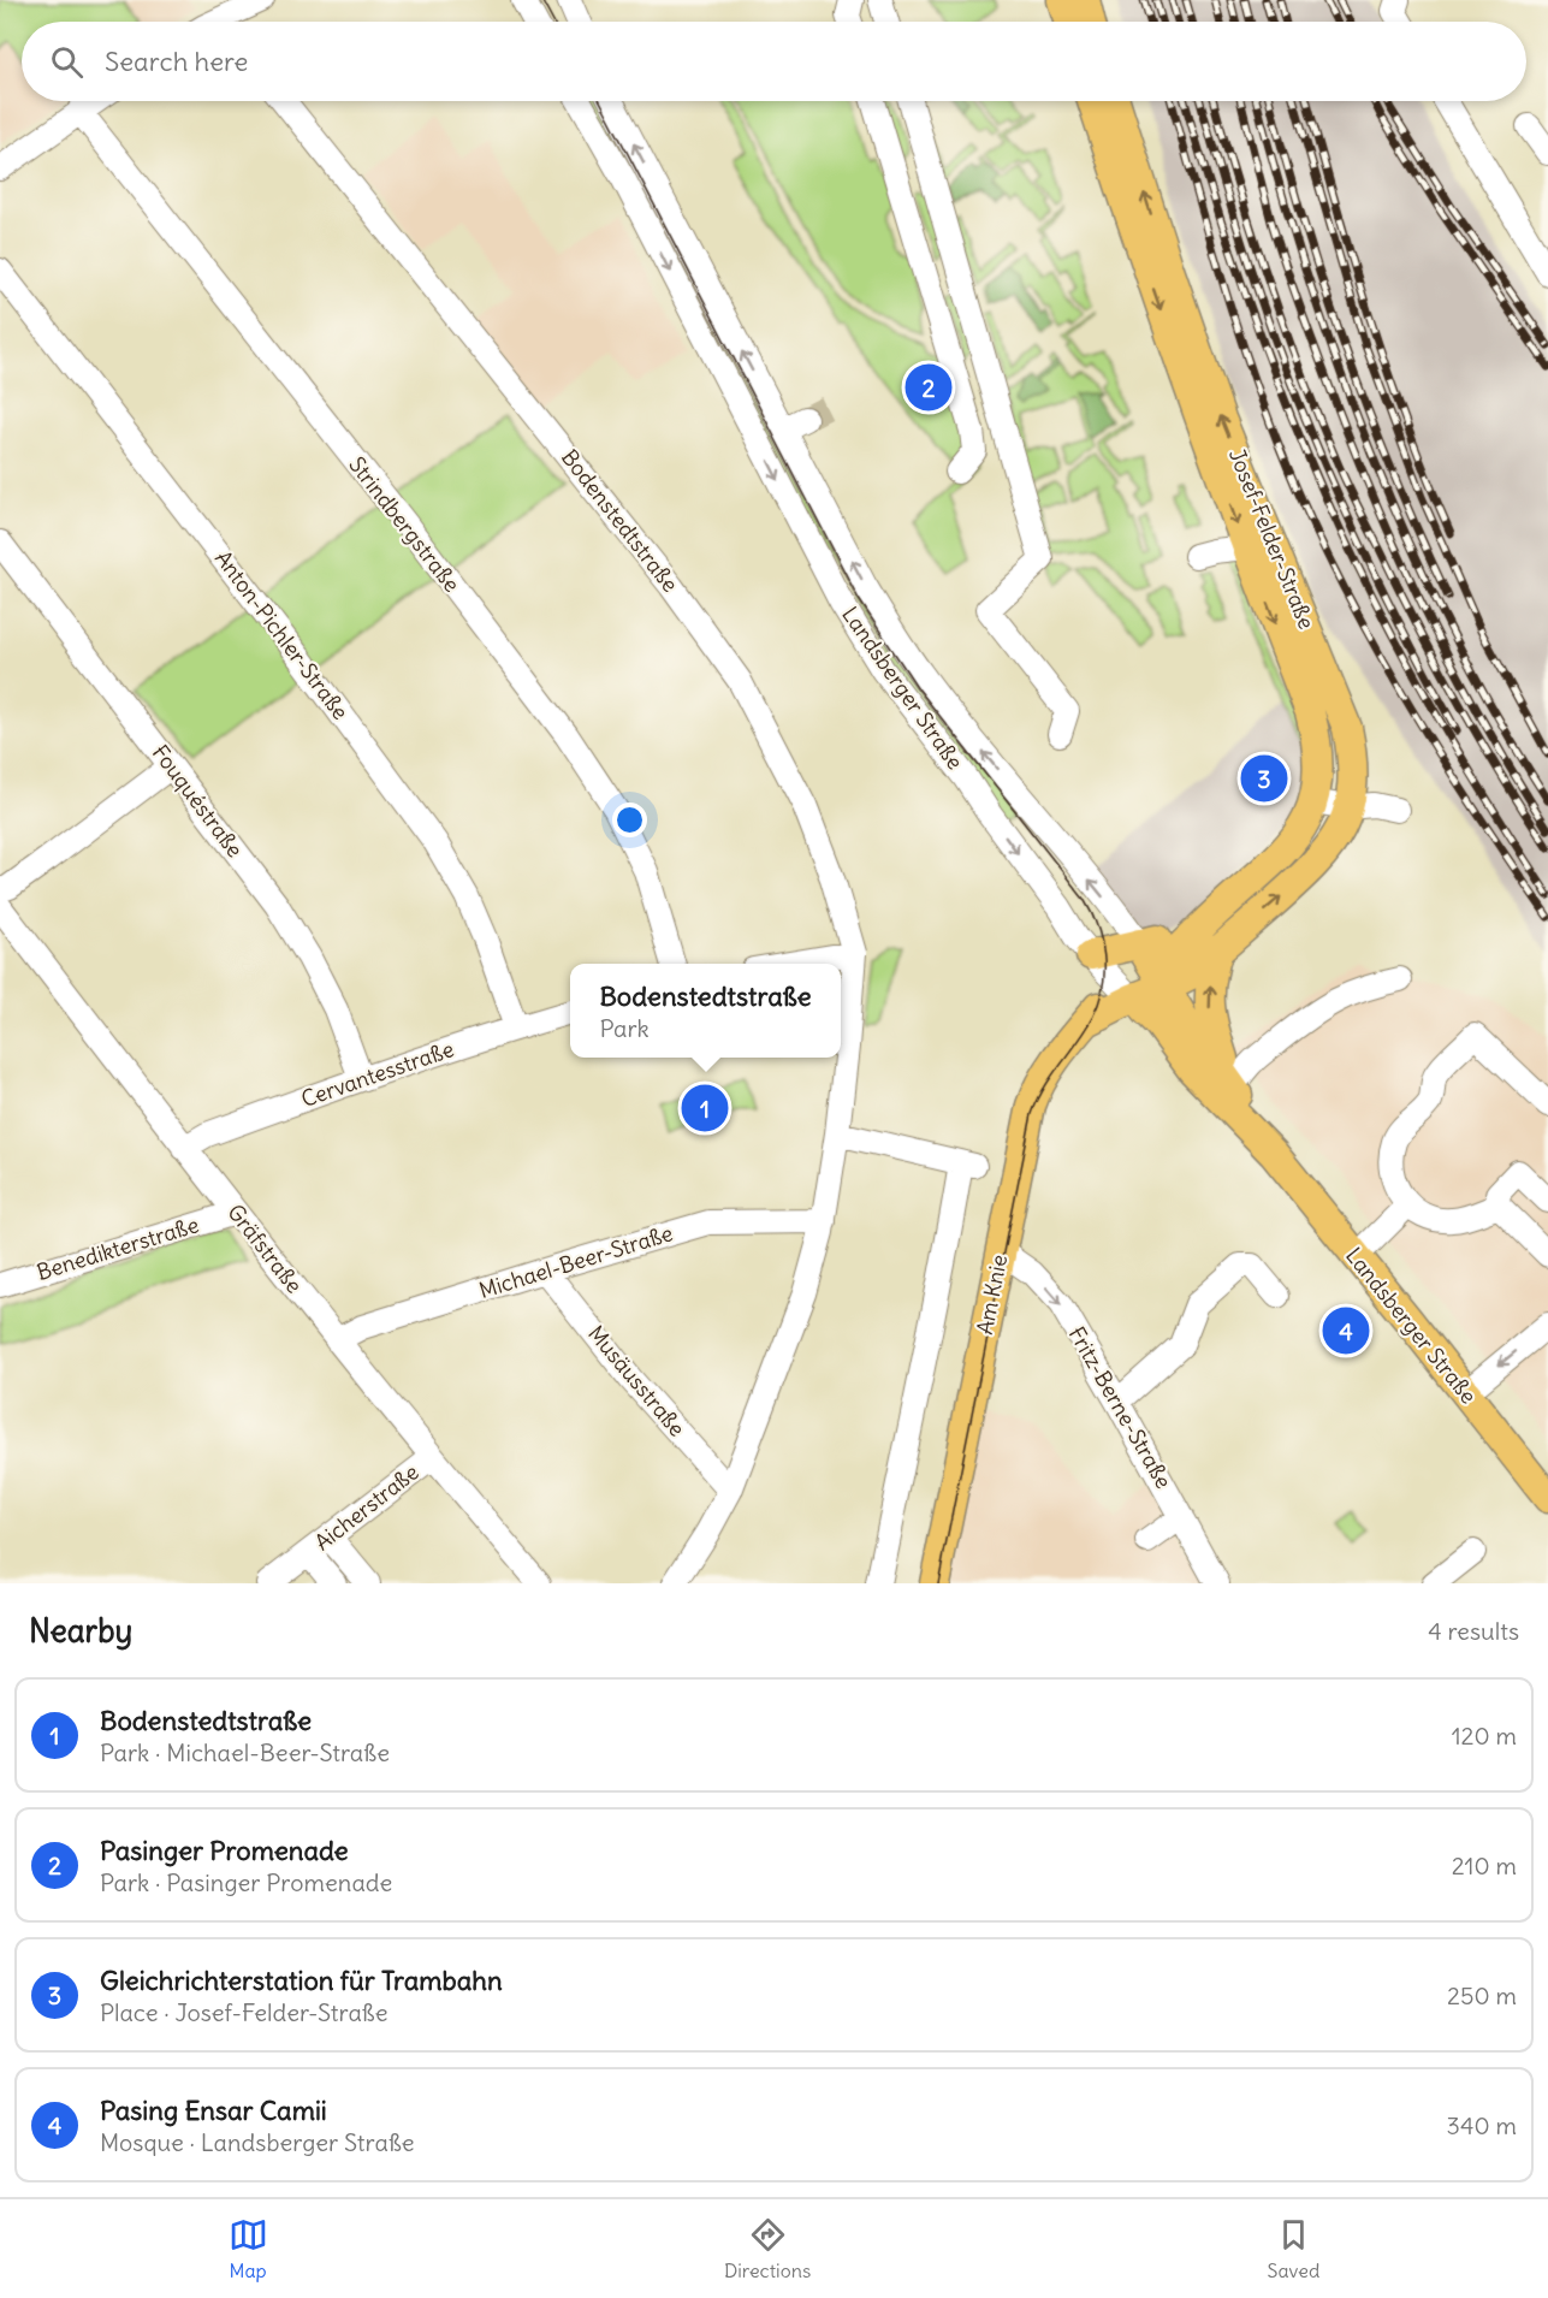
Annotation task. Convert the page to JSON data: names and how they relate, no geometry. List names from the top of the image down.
{
  "streets": {
    "main road": ["Josef-Felder-Straße", "Landsberger Straße", "Am Knie"],
    "street": [
      "Bodenstedtstraße",
      "Strindbergstraße",
      "Anton-Pichler-Straße",
      "Fouquéstraße",
      "Cervantesstraße",
      "Benedikterstraße",
      "Gräfstraße",
      "Michael-Beer-Straße",
      "Musäusstraße",
      "Fritz-Berne-Straße",
      "Aicherstraße"
    ]
  },
  "crossings": [
    ["Bodenstedtstraße", "Michael-Beer-Straße"],
    ["Bodenstedtstraße", "Musäusstraße"],
    ["Josef-Felder-Straße", "Landsberger Straße"],
    ["Josef-Felder-Straße", "Am Knie"],
    ["Anton-Pichler-Straße", "Cervantesstraße"],
    ["Landsberger Straße", "Am Knie"],
    ["Fouquéstraße", "Cervantesstraße"],
    ["Cervantesstraße", "Gräfstraße"],
    ["Benedikterstraße", "Gräfstraße"],
    ["Gräfstraße", "Michael-Beer-Straße"],
    ["Gräfstraße", "Aicherstraße"],
    ["Michael-Beer-Straße", "Musäusstraße"],
    ["Am Knie", "Fritz-Berne-Straße"]
  ],
  "one_way": ["Fritz-Berne-Straße"],
  "page": {
    "search": "Search here",
    "pins": [
      "2",
      "3",
      "1",
      "4"
    ],
    "popup": ["Bodenstedtstraße", "Park"],
    "heading": ["Nearby", "4 results"],
    "list": [
      {
        "mark": "1",
        "name": "Bodenstedtstraße",
        "note": "Park · Michael-Beer-Straße",
        "value": "120 m"
      },
      {
        "mark": "2",
        "name": "Pasinger Promenade",
        "note": "Park · Pasinger Promenade",
        "value": "210 m"
      },
      {
        "mark": "3",
        "name": "Gleichrichterstation für Trambahn",
        "note": "Place · Josef-Felder-Straße",
        "value": "250 m"
      },
      {
        "mark": "4",
        "name": "Pasing Ensar Camii",
        "note": "Mosque · Landsberger Straße",
        "value": "340 m"
      }
    ],
    "nav": ["Map", "Directions", "Saved"]
  }
}
